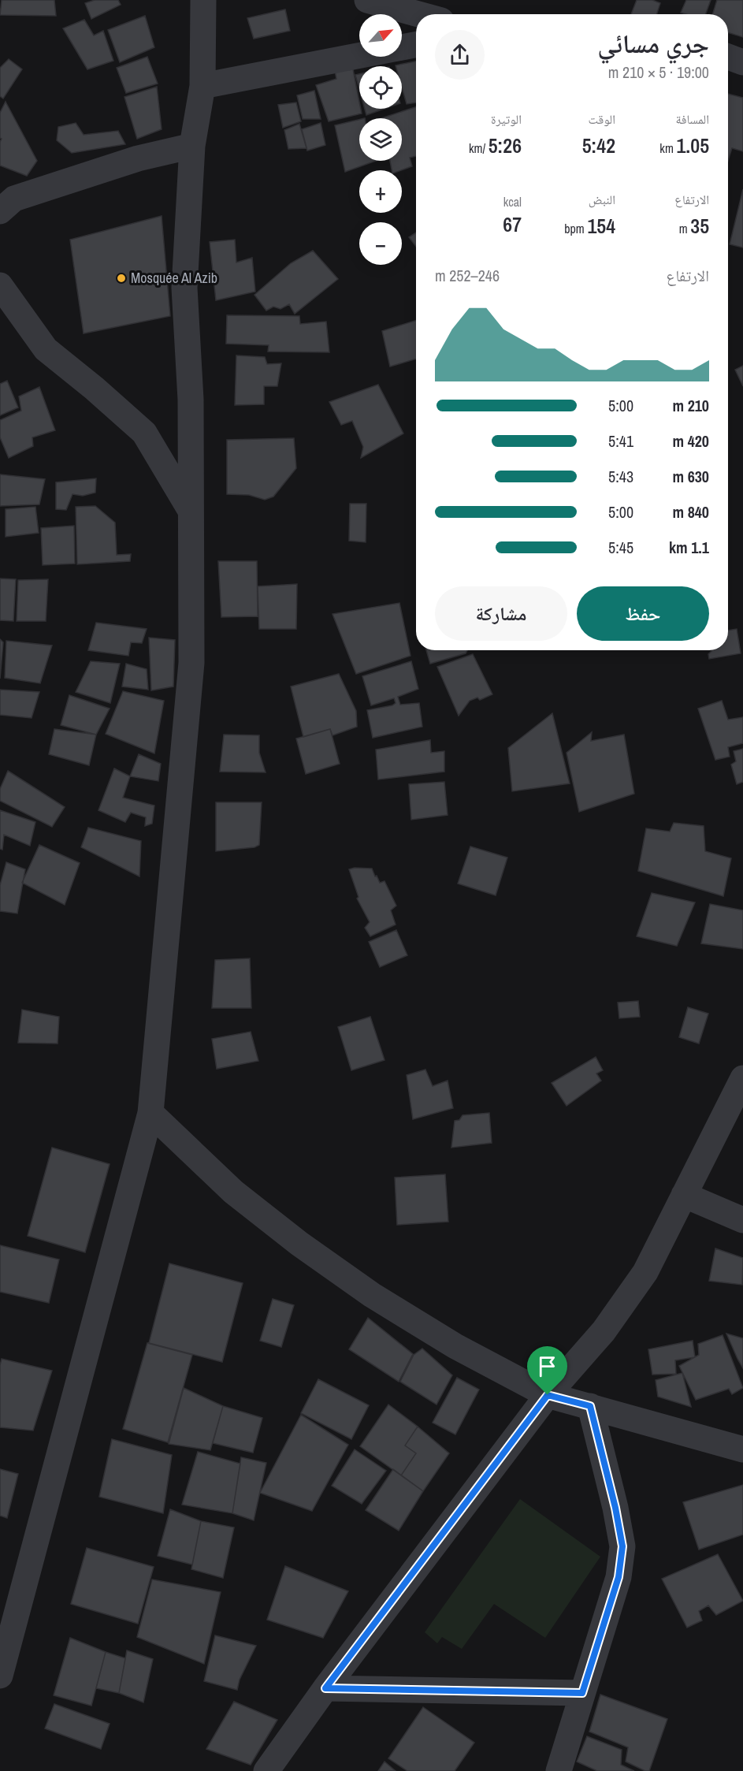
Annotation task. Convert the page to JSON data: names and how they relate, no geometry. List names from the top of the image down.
{
  "places": ["Mosquée Al Azib"],
  "north": "top right",
  "page": {
    "map_buttons": ["+", "−"],
    "heading": ["جري مسائي", "19:00 · 5 × 210 m"],
    "stats": [
      ["المسافة", "1.05 km"],
      ["الوقت", "5:42"],
      ["الوتيرة", "5:26 /km"],
      ["الارتفاع", "35 m"],
      ["النبض", "154 bpm"],
      ["kcal", "67"]
    ],
    "chart": ["الارتفاع", "246–252 m"],
    "list": [
      {
        "name": "210 m",
        "note": "5:00"
      },
      {
        "name": "420 m",
        "note": "5:41"
      },
      {
        "name": "630 m",
        "note": "5:43"
      },
      {
        "name": "840 m",
        "note": "5:00"
      },
      {
        "name": "1.1 km",
        "note": "5:45"
      }
    ],
    "buttons": ["حفظ", "مشاركة"]
  }
}
